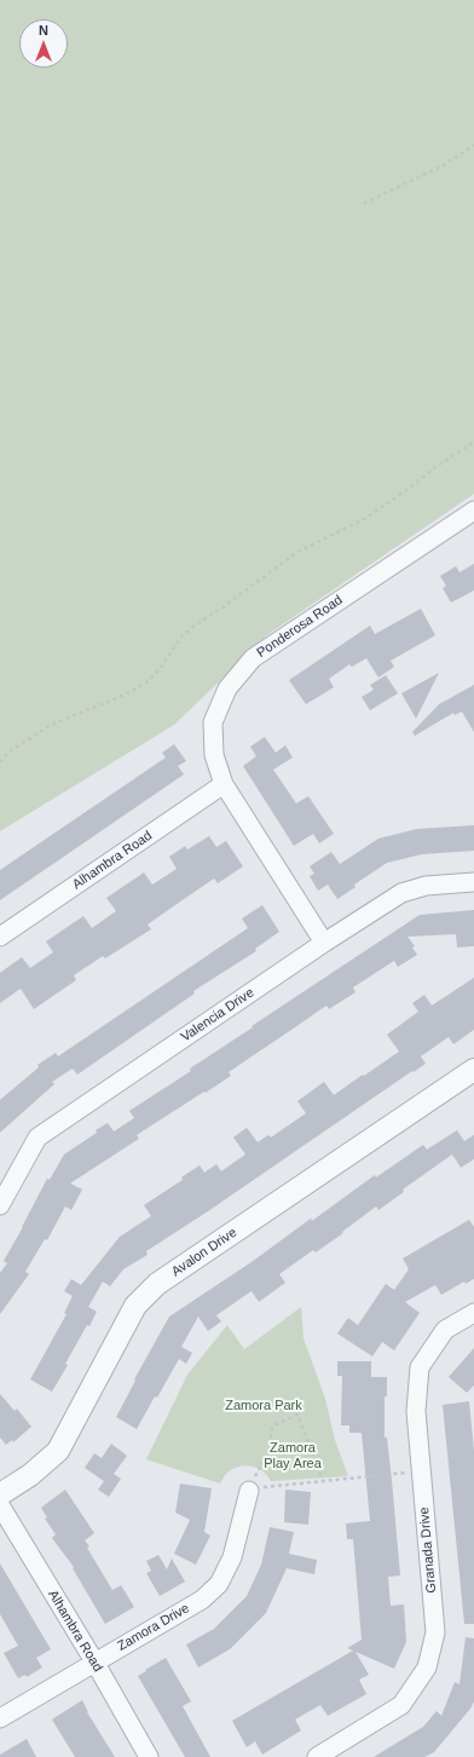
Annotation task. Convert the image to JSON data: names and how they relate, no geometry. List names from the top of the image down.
{
  "streets": {
    "street": [
      "Ponderosa Road",
      "Alhambra Road",
      "Valencia Drive",
      "Avalon Drive",
      "Granada Drive",
      "Zamora Drive"
    ]
  },
  "crossings": [
    ["Ponderosa Road", "Alhambra Road"],
    ["Ponderosa Road", "Valencia Drive"],
    ["Alhambra Road", "Zamora Drive"]
  ],
  "parks": ["Zamora Park", "Zamora Play Area"],
  "north": "top"
}
